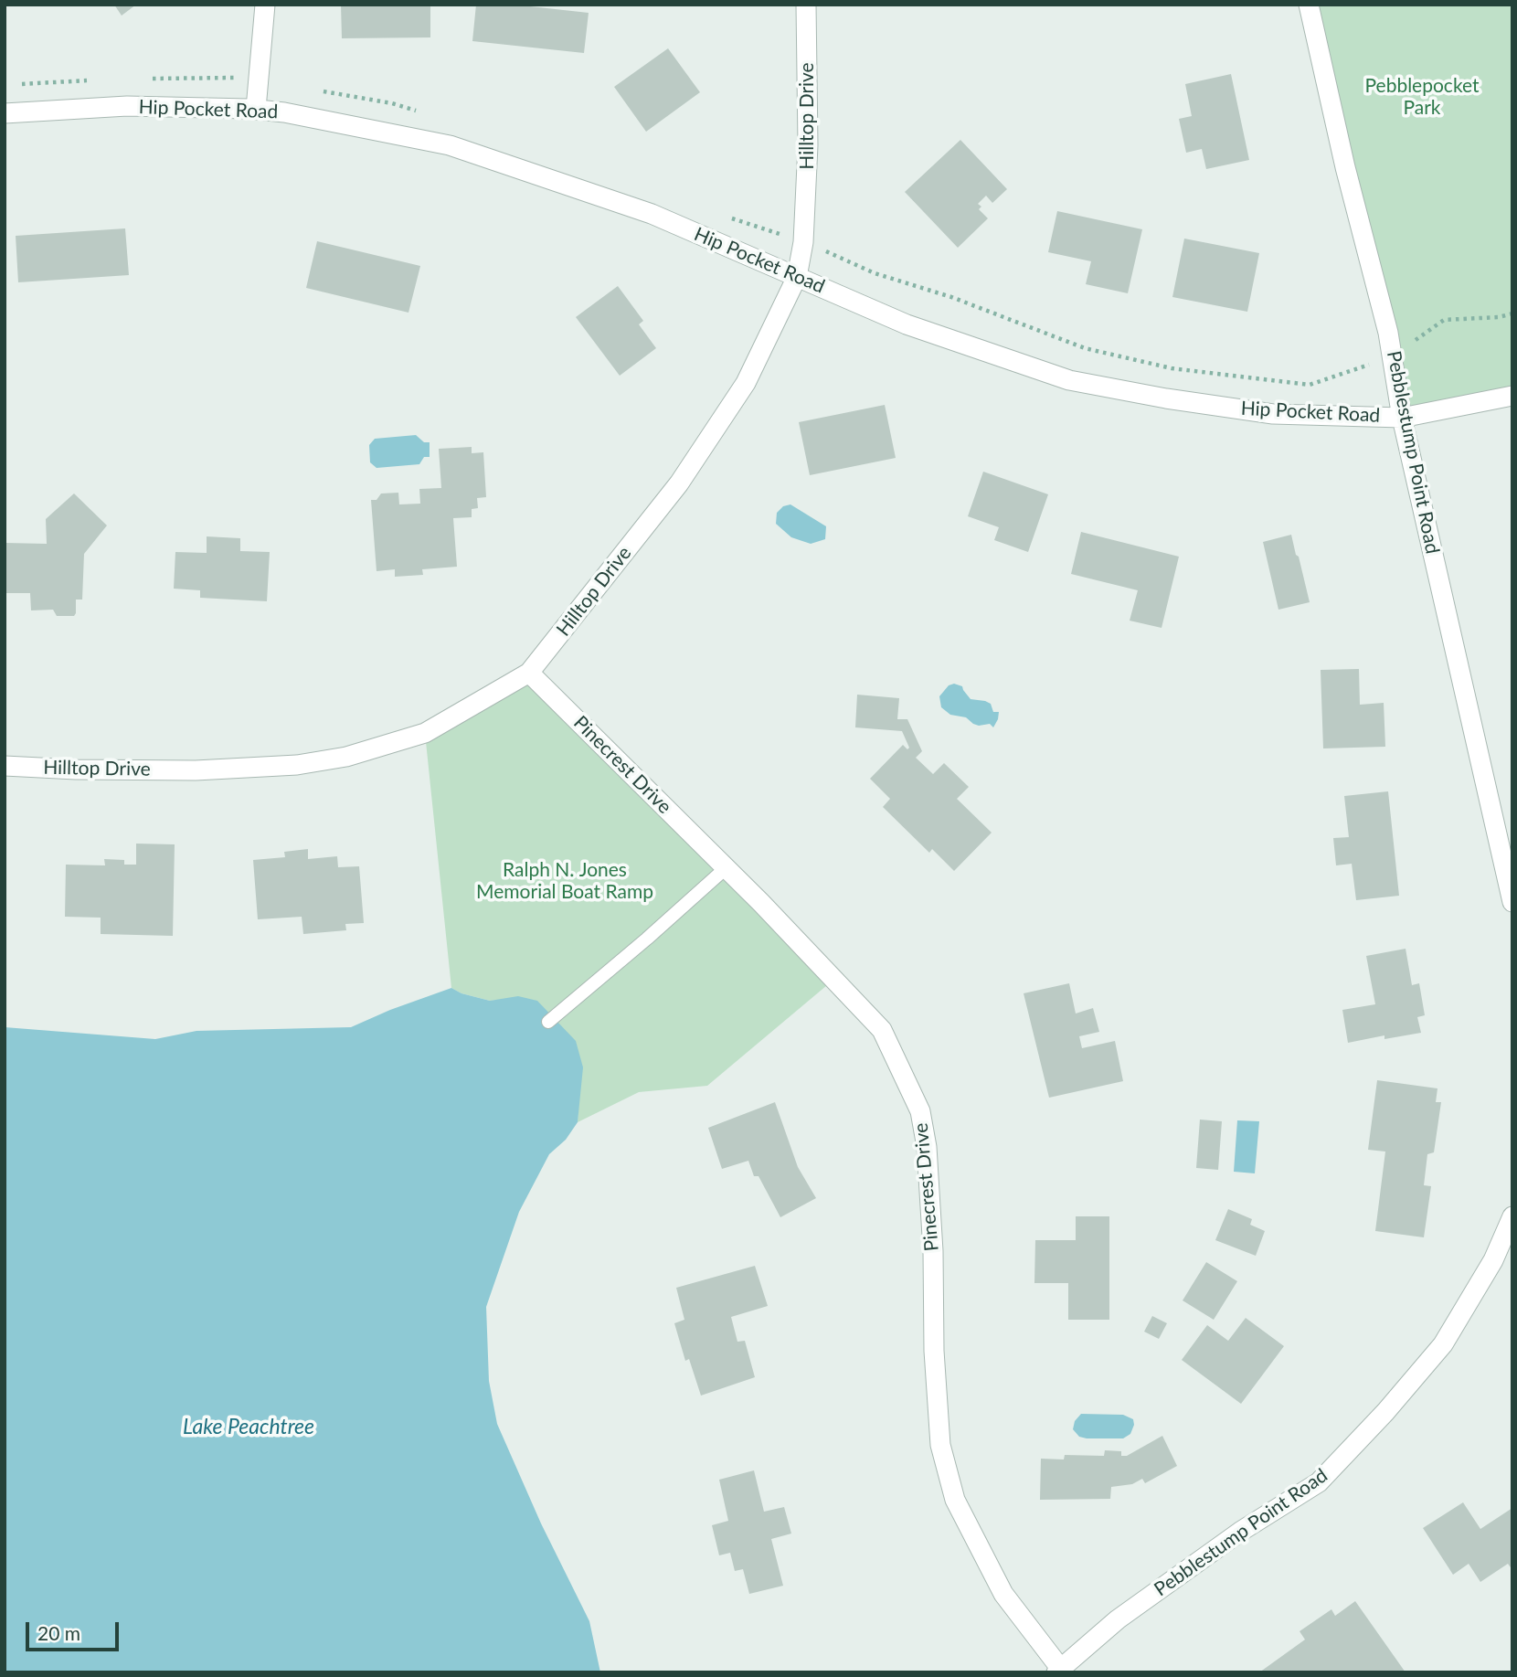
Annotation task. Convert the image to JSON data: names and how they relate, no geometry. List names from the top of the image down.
{
  "streets": {
    "street": [
      "Hip Pocket Road",
      "Hilltop Drive",
      "Pebblestump Point Road",
      "Pinecrest Drive"
    ]
  },
  "crossings": [
    ["Hip Pocket Road", "Hilltop Drive"],
    ["Hip Pocket Road", "Pebblestump Point Road"],
    ["Hilltop Drive", "Pinecrest Drive"],
    ["Pebblestump Point Road", "Pinecrest Drive"]
  ],
  "water": ["Lake Peachtree"],
  "parks": ["Pebblepocket Park", "Ralph N. Jones Memorial Boat Ramp"],
  "scale_bar": "20 m"
}
